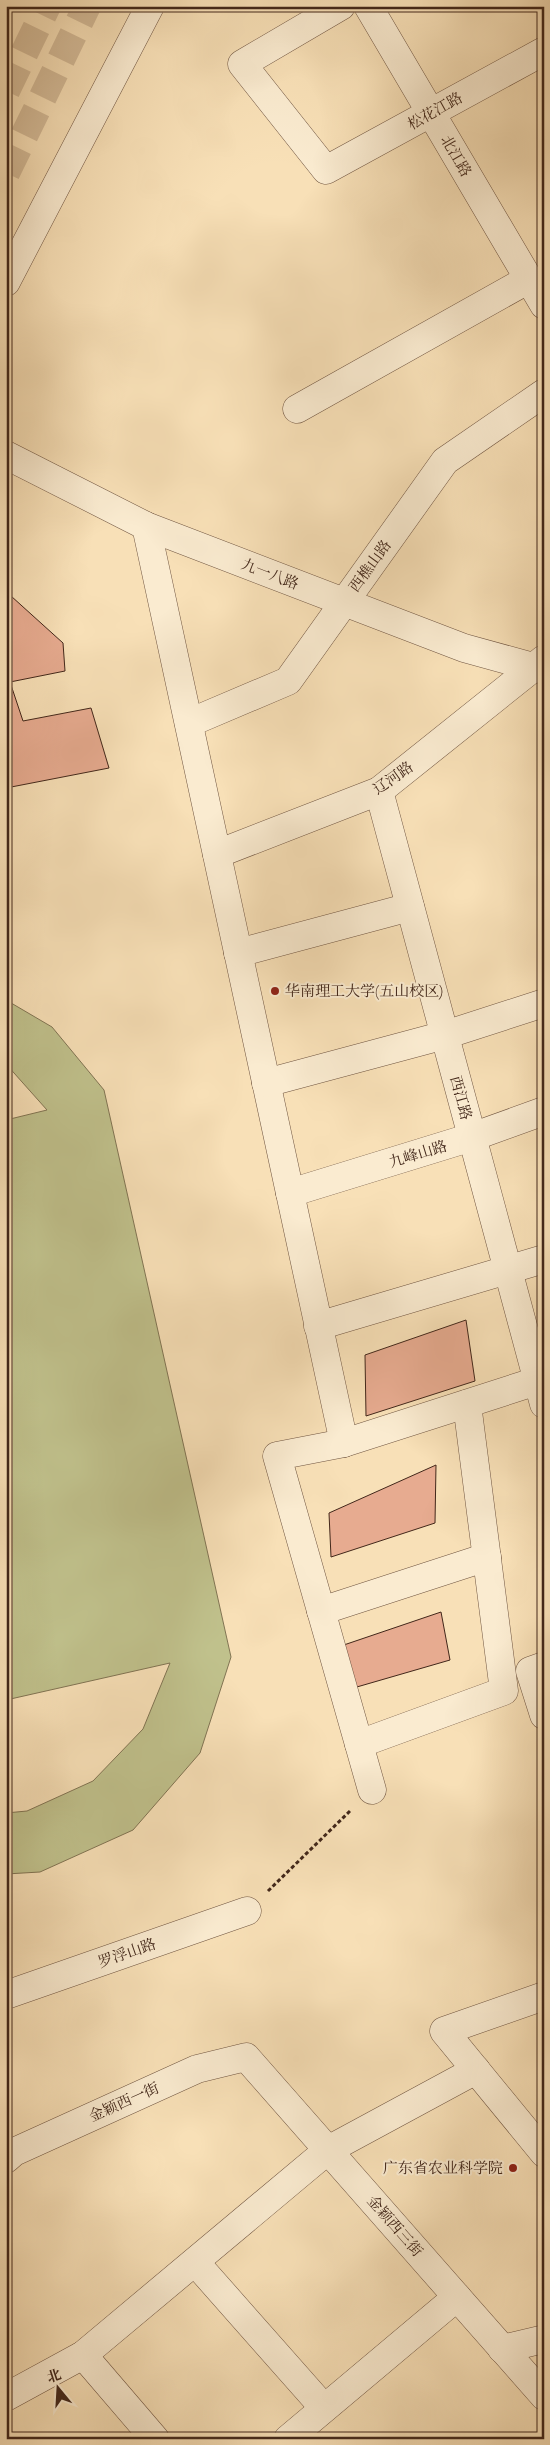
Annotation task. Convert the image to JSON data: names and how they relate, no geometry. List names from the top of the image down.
{
  "streets": {
    "street": [
      "松花江路",
      "北江路",
      "西樵山路",
      "九一八路",
      "辽河路",
      "西江路",
      "九峰山路",
      "罗浮山路",
      "金颖西一街",
      "金颖西三街"
    ]
  },
  "crossings": [
    ["松花江路", "北江路"],
    ["西樵山路", "九一八路"],
    ["九一八路", "辽河路"],
    ["辽河路", "西江路"],
    ["西江路", "九峰山路"],
    ["金颖西一街", "金颖西三街"]
  ],
  "places": ["华南理工大学(五山校区)", "广东省农业科学院"],
  "north": "top"
}
